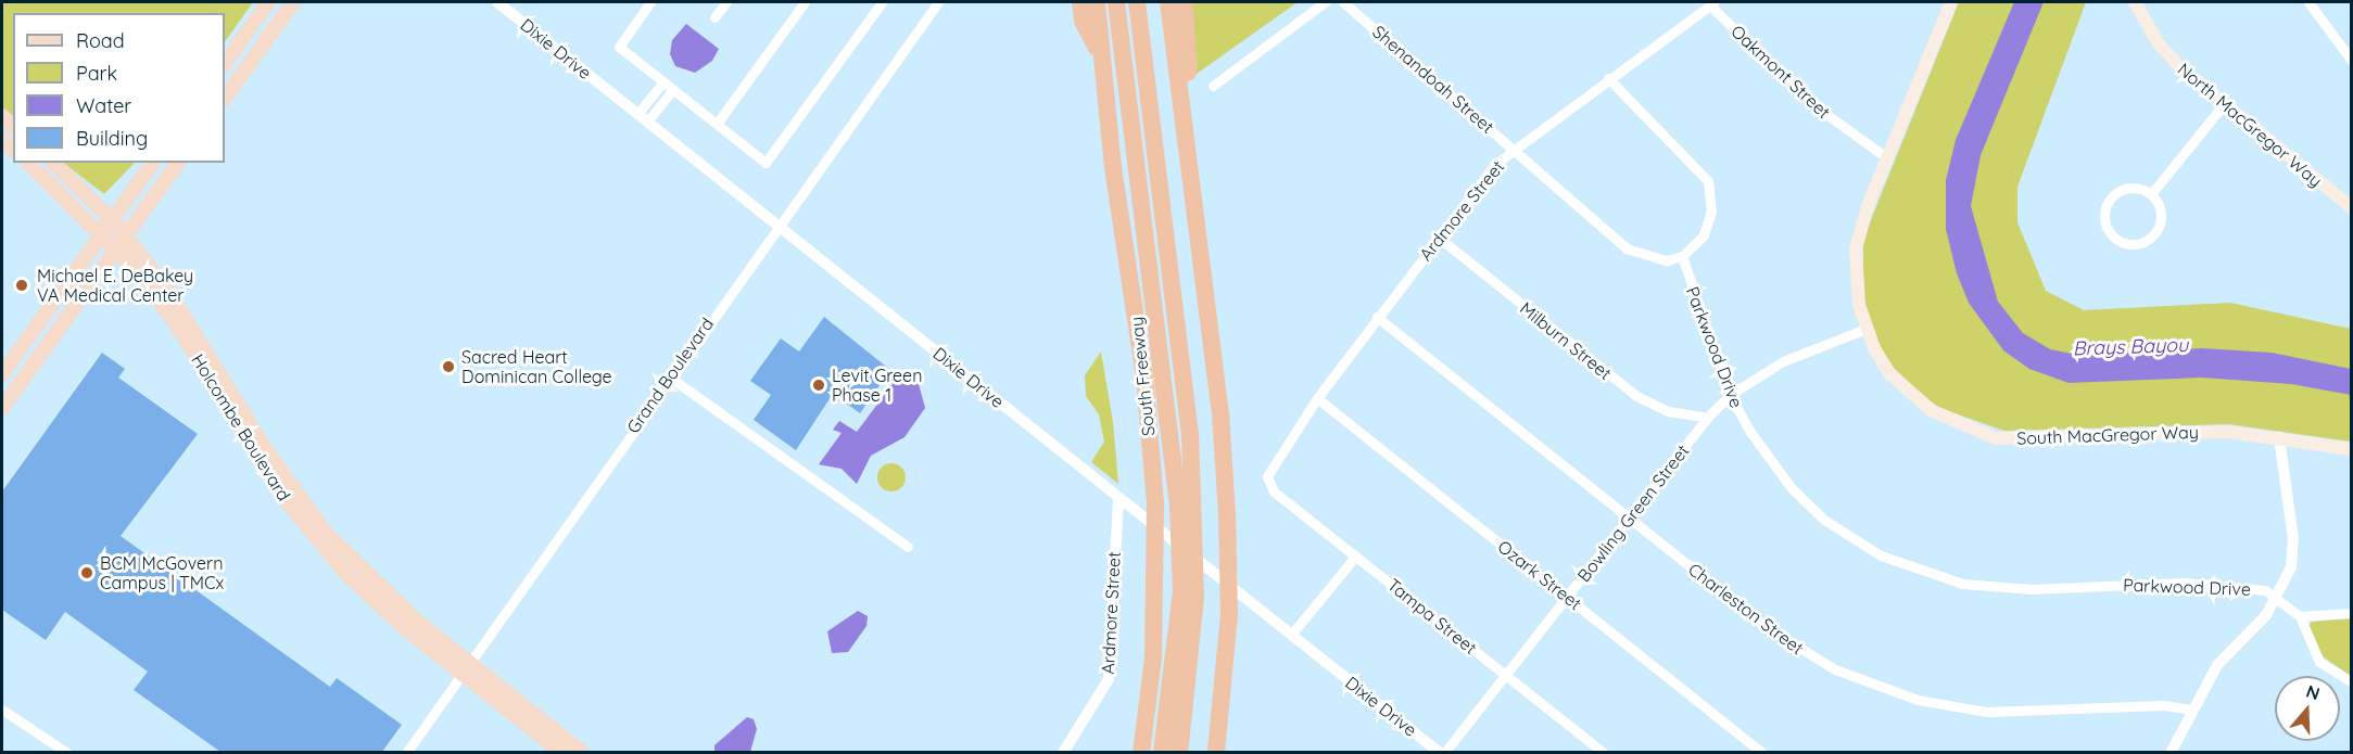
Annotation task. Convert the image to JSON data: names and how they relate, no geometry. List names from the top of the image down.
{
  "streets": {
    "highway": ["South Freeway"],
    "main road": ["North MacGregor Way", "Holcombe Boulevard", "South MacGregor Way"],
    "street": [
      "Dixie Drive",
      "Oakmont Street",
      "Shenandoah Street",
      "Ardmore Street",
      "Milburn Street",
      "Parkwood Drive",
      "Grand Boulevard",
      "Bowling Green Street",
      "Ozark Street",
      "Charleston Street",
      "Tampa Street"
    ]
  },
  "crossings": [
    ["Dixie Drive", "Ardmore Street"],
    ["Dixie Drive", "Grand Boulevard"],
    ["Dixie Drive", "Bowling Green Street"],
    ["Oakmont Street", "Ardmore Street"],
    ["Oakmont Street", "South MacGregor Way"],
    ["Shenandoah Street", "Ardmore Street"],
    ["Shenandoah Street", "Parkwood Drive"],
    ["Ardmore Street", "Milburn Street"],
    ["Ardmore Street", "Ozark Street"],
    ["Ardmore Street", "Charleston Street"],
    ["Ardmore Street", "Tampa Street"],
    ["Milburn Street", "Bowling Green Street"],
    ["Parkwood Drive", "Bowling Green Street"],
    ["Grand Boulevard", "Holcombe Boulevard"],
    ["South MacGregor Way", "Bowling Green Street"],
    ["Bowling Green Street", "Ozark Street"],
    ["Bowling Green Street", "Charleston Street"],
    ["Bowling Green Street", "Tampa Street"]
  ],
  "water": ["Brays Bayou"],
  "places": [
    "Michael E. DeBakey VA Medical Center",
    "Sacred Heart Dominican College",
    "Levit Green Phase 1",
    "BCM McGovern Campus | TMCx"
  ],
  "legend": [
    "Road",
    "Park",
    "Water",
    "Building"
  ],
  "north": "top"
}
